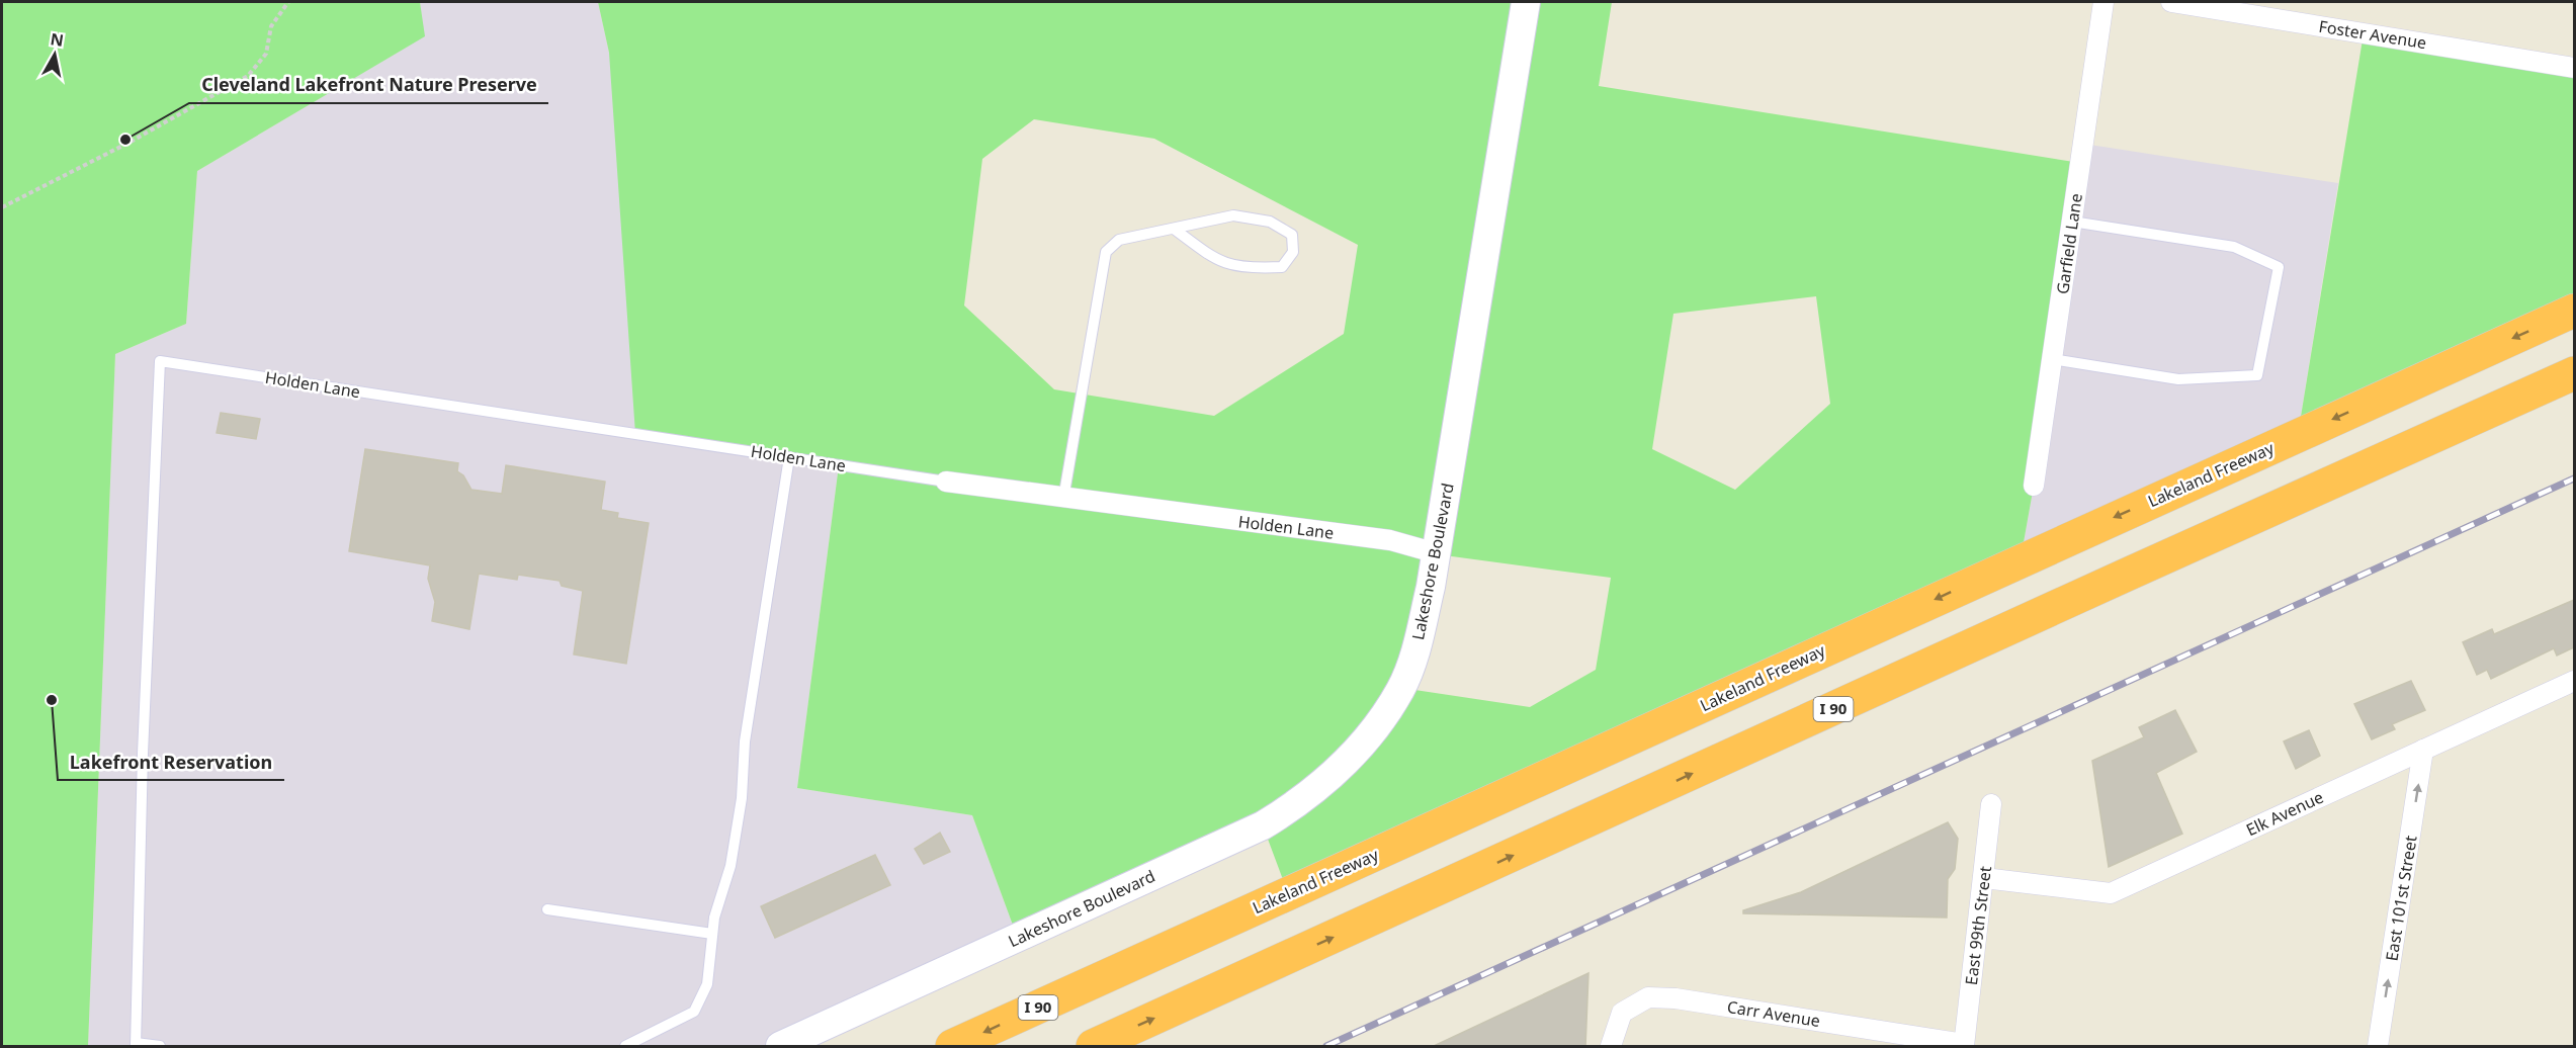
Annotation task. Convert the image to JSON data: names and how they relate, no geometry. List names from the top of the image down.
{
  "streets": {
    "highway": ["Lakeland Freeway", "I 90"],
    "street": [
      "Foster Avenue",
      "Garfield Lane",
      "Holden Lane",
      "Lakeshore Boulevard",
      "Elk Avenue",
      "East 101st Street",
      "East 99th Street",
      "Carr Avenue"
    ]
  },
  "crossings": [
    ["Holden Lane", "Lakeshore Boulevard"],
    ["Elk Avenue", "East 101st Street"],
    ["Elk Avenue", "East 99th Street"],
    ["East 99th Street", "Carr Avenue"]
  ],
  "one_way": ["East 101st Street"],
  "places": ["Cleveland Lakefront Nature Preserve", "Lakefront Reservation"],
  "north": "top"
}
